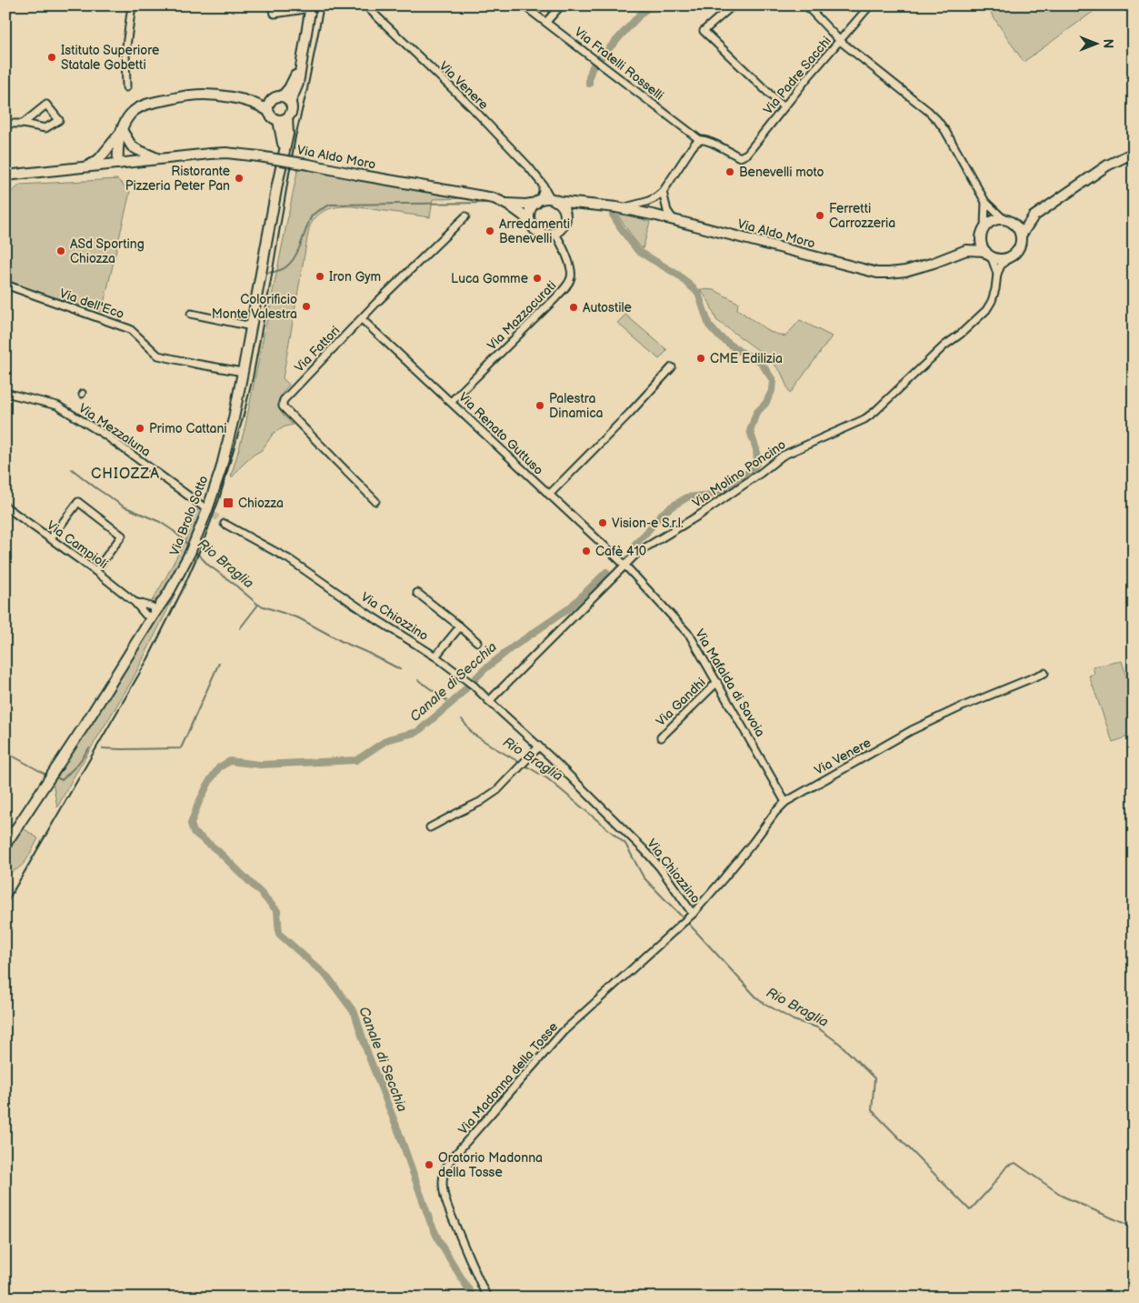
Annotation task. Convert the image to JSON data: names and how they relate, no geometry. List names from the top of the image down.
{
  "streets": {
    "main road": ["Via Aldo Moro", "Via Brolo Sotto"],
    "street": [
      "Via Fratelli Rosselli",
      "Via Padre Sacchi",
      "Via Venere",
      "Via dell'Eco",
      "Via Mazzacurati",
      "Via Fattori",
      "Via Mezzaluna",
      "Via Renato Guttuso",
      "Via Molino Poncino",
      "Via Campioli",
      "Via Chiozzino",
      "Via Mafalda di Savoia",
      "Via Gandhi",
      "Via Madonna della Tosse"
    ]
  },
  "crossings": [
    ["Via Fratelli Rosselli", "Via Padre Sacchi"],
    ["Via Venere", "Via Aldo Moro"],
    ["Via Venere", "Via Mazzacurati"],
    ["Via Venere", "Via Chiozzino"],
    ["Via Venere", "Via Mafalda di Savoia"],
    ["Via Venere", "Via Madonna della Tosse"],
    ["Via Aldo Moro", "Via Mazzacurati"],
    ["Via Aldo Moro", "Via Molino Poncino"],
    ["Via dell'Eco", "Via Brolo Sotto"],
    ["Via Mazzacurati", "Via Renato Guttuso"],
    ["Via Fattori", "Via Renato Guttuso"],
    ["Via Renato Guttuso", "Via Molino Poncino"],
    ["Via Renato Guttuso", "Via Mafalda di Savoia"],
    ["Via Molino Poncino", "Via Chiozzino"],
    ["Via Molino Poncino", "Via Mafalda di Savoia"],
    ["Via Brolo Sotto", "Via Campioli"],
    ["Via Chiozzino", "Via Madonna della Tosse"],
    ["Via Mafalda di Savoia", "Via Gandhi"]
  ],
  "districts": ["CHIOZZA"],
  "water": ["Rio Braglia", "Canale di Secchia"],
  "places": {
    "other": [
      "Istituto Superiore Statale Gobetti",
      "Benevelli moto",
      "Ristorante Pizzeria Peter Pan",
      "Ferretti Carrozzeria",
      "Arredamenti Benevelli",
      "ASd Sporting Chiozza",
      "Iron Gym",
      "Luca Gomme",
      "Colorificio Monte Valestra",
      "Autostile",
      "CME Edilizia",
      "Palestra Dinamica",
      "Primo Cattani",
      "Vision-e S.r.l.",
      "Cafè 410",
      "Oratorio Madonna della Tosse"
    ],
    "transit": ["Chiozza"]
  },
  "north": "right"
}
